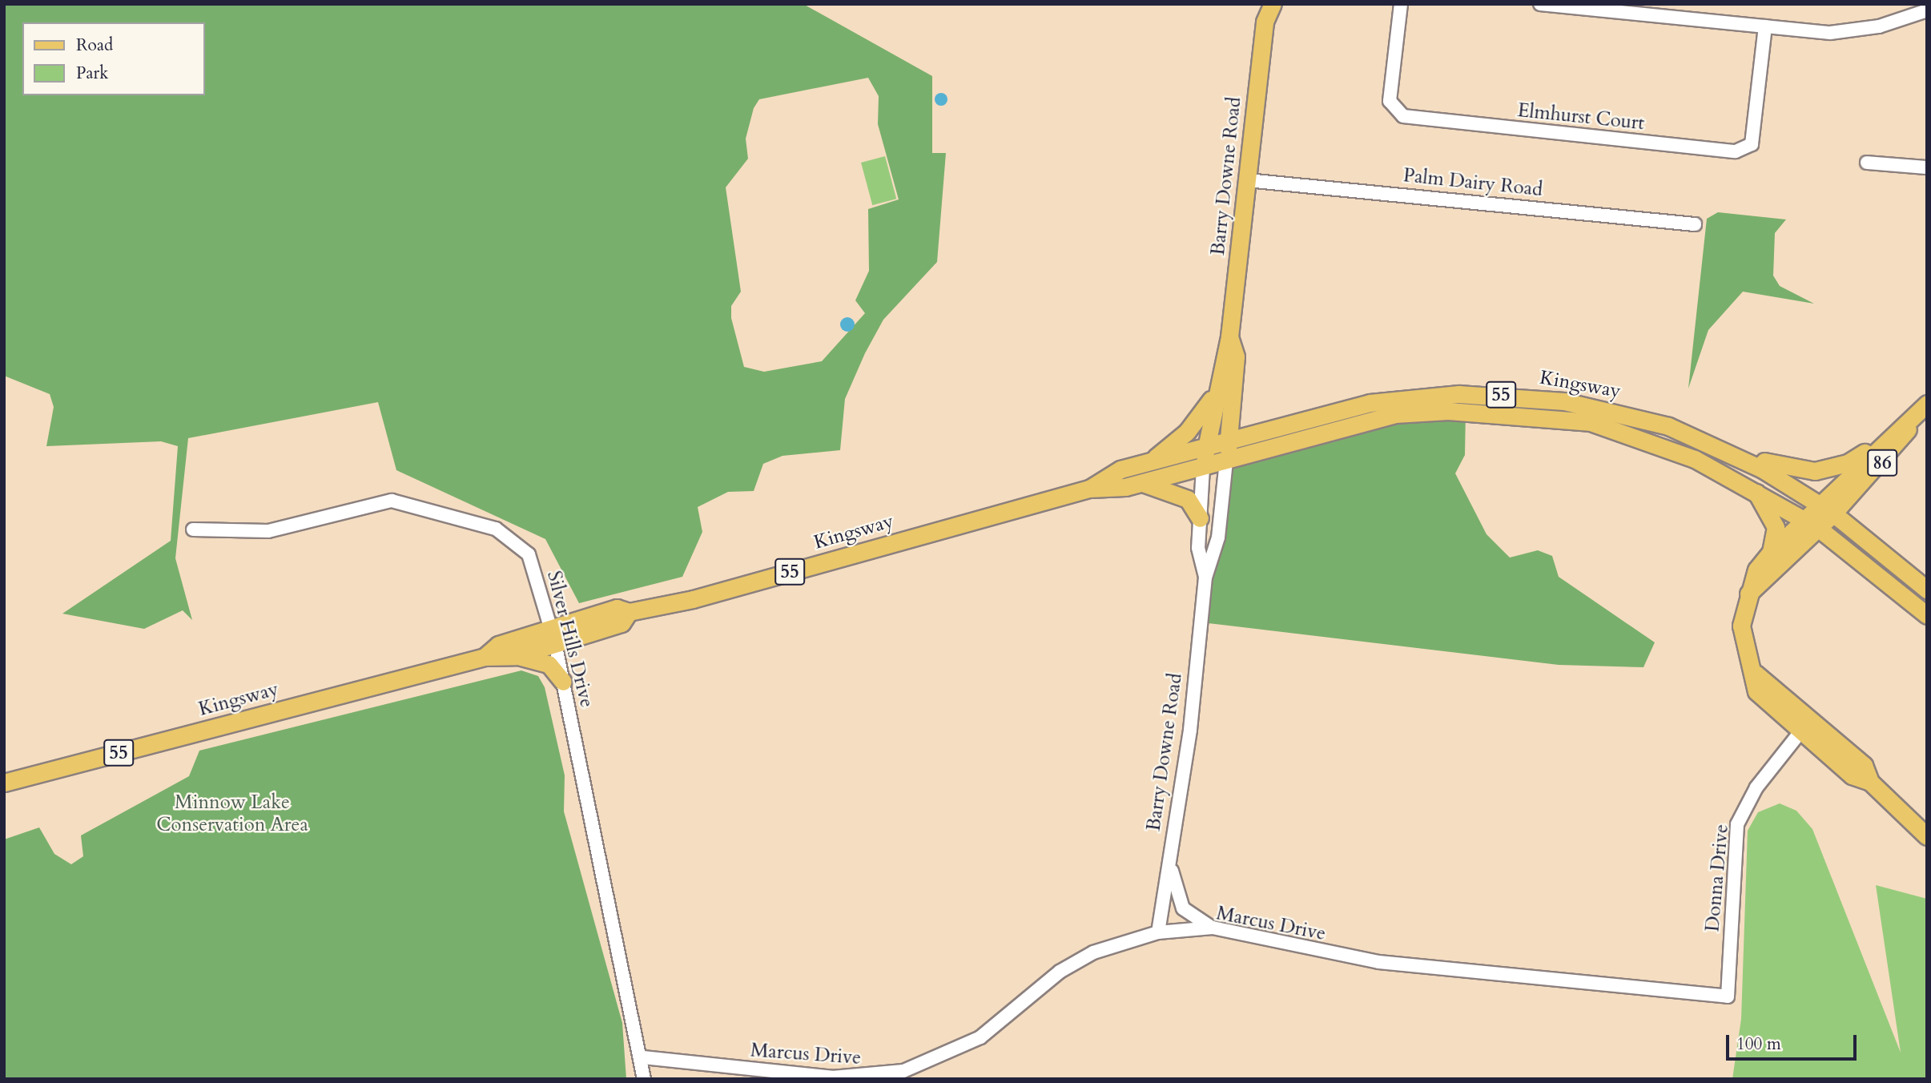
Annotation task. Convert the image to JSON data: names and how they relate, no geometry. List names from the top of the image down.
{
  "streets": {
    "main road": [
      "Barry Downe Road",
      "Kingsway",
      "55",
      "86"
    ],
    "street": [
      "Elmhurst Court",
      "Palm Dairy Road",
      "Silver Hills Drive",
      "Donna Drive",
      "Marcus Drive"
    ]
  },
  "crossings": [
    ["Barry Downe Road", "Palm Dairy Road"],
    ["Barry Downe Road", "Kingsway"],
    ["Barry Downe Road", "Marcus Drive"],
    ["Kingsway", "86"],
    ["Kingsway", "Silver Hills Drive"],
    ["Silver Hills Drive", "Marcus Drive"],
    ["Donna Drive", "Marcus Drive"]
  ],
  "parks": ["Minnow Lake Conservation Area"],
  "legend": ["Road", "Park"],
  "scale_bar": "100 m"
}
